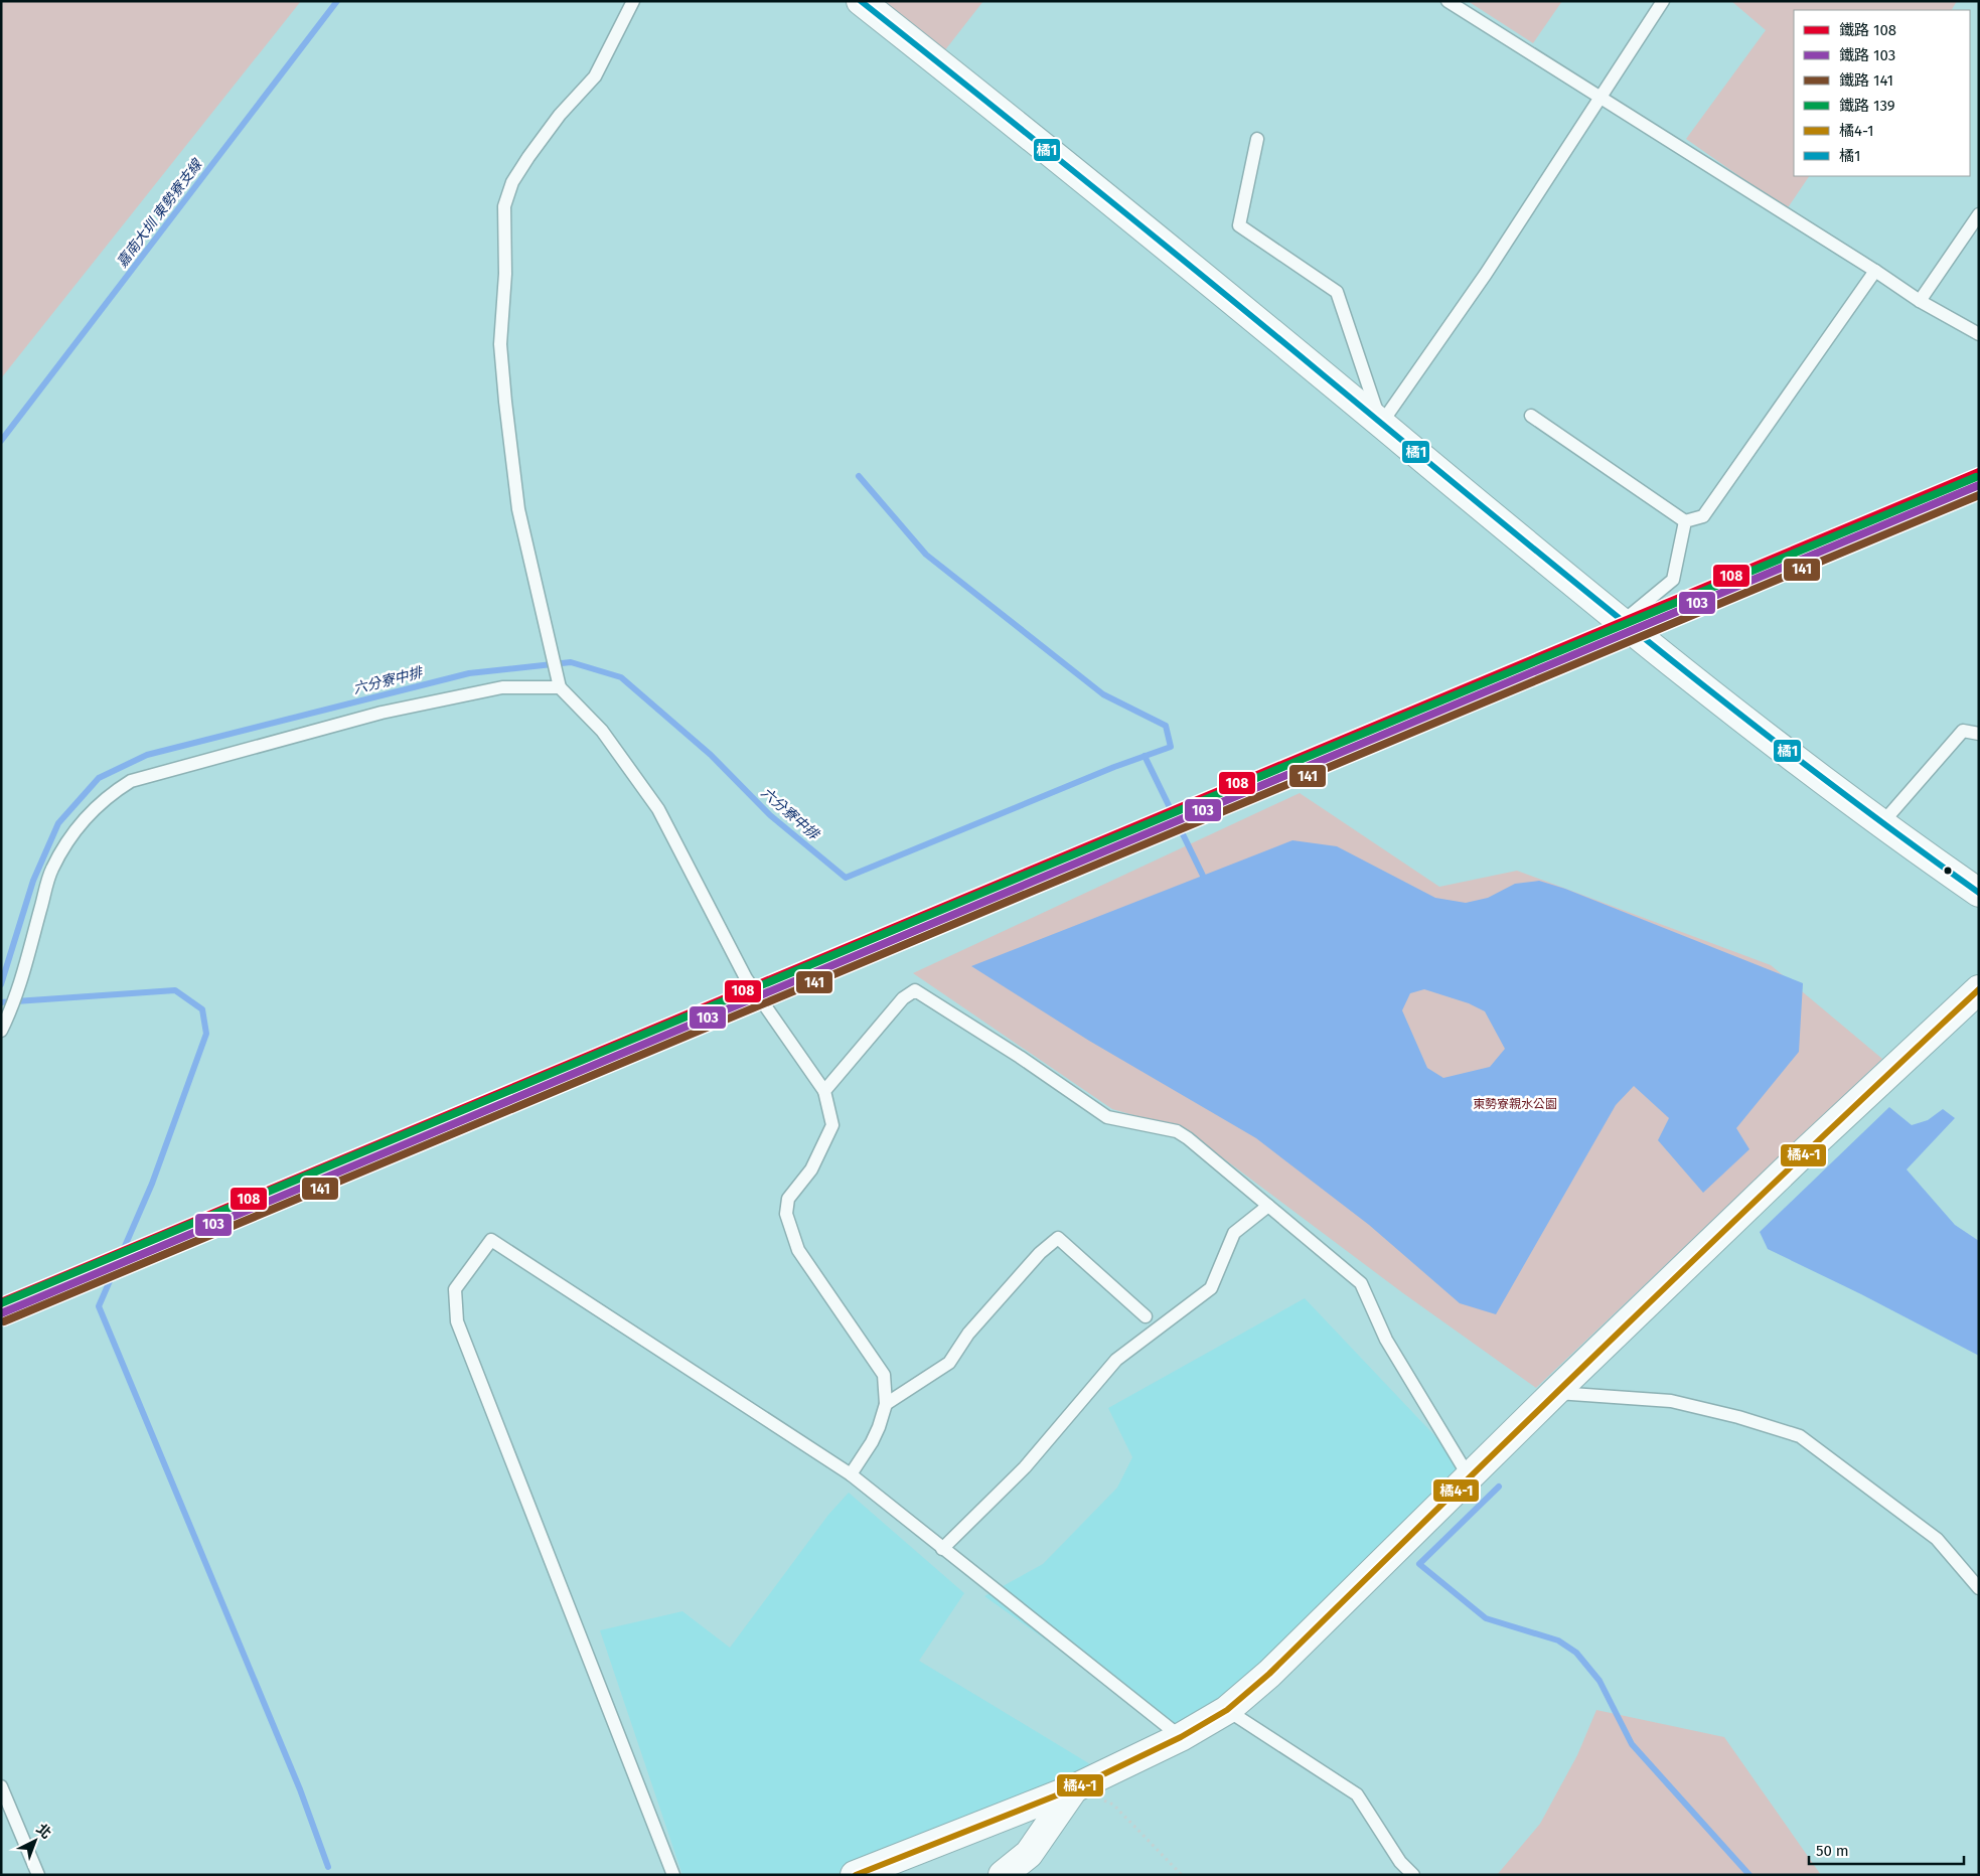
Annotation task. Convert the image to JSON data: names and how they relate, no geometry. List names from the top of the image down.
{
  "water": ["嘉南大圳 東勢寮支線", "六分寮中排"],
  "parks": ["東勢寮親水公園"],
  "lines": [
    "transit line 橘1",
    "rail line 108",
    "rail line 139",
    "rail line 103",
    "rail line 141",
    "transit line 橘4-1"
  ],
  "legend": [
    "鐵路 108",
    "鐵路 103",
    "鐵路 141",
    "鐵路 139",
    "橘4-1",
    "橘1"
  ],
  "scale_bar": "50 m",
  "north": "top right"
}
